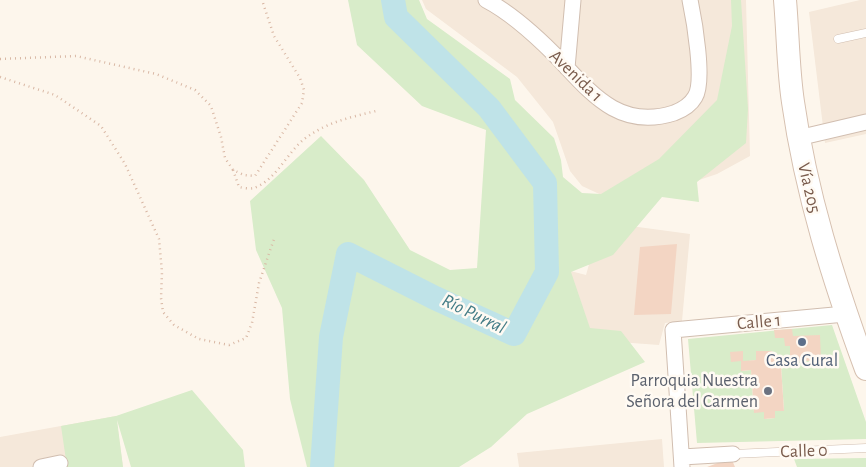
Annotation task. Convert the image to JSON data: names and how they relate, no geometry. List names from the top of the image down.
{
  "streets": {
    "main road": ["Vía 205"],
    "street": ["Avenida 1", "Calle 1", "Calle 0"]
  },
  "crossings": [
    ["Vía 205", "Calle 1"],
    ["Calle 1", "Calle 0"]
  ],
  "water": ["Río Purral"],
  "places": ["Casa Cural", "Parroquia Nuestra Señora del Carmen"]
}
